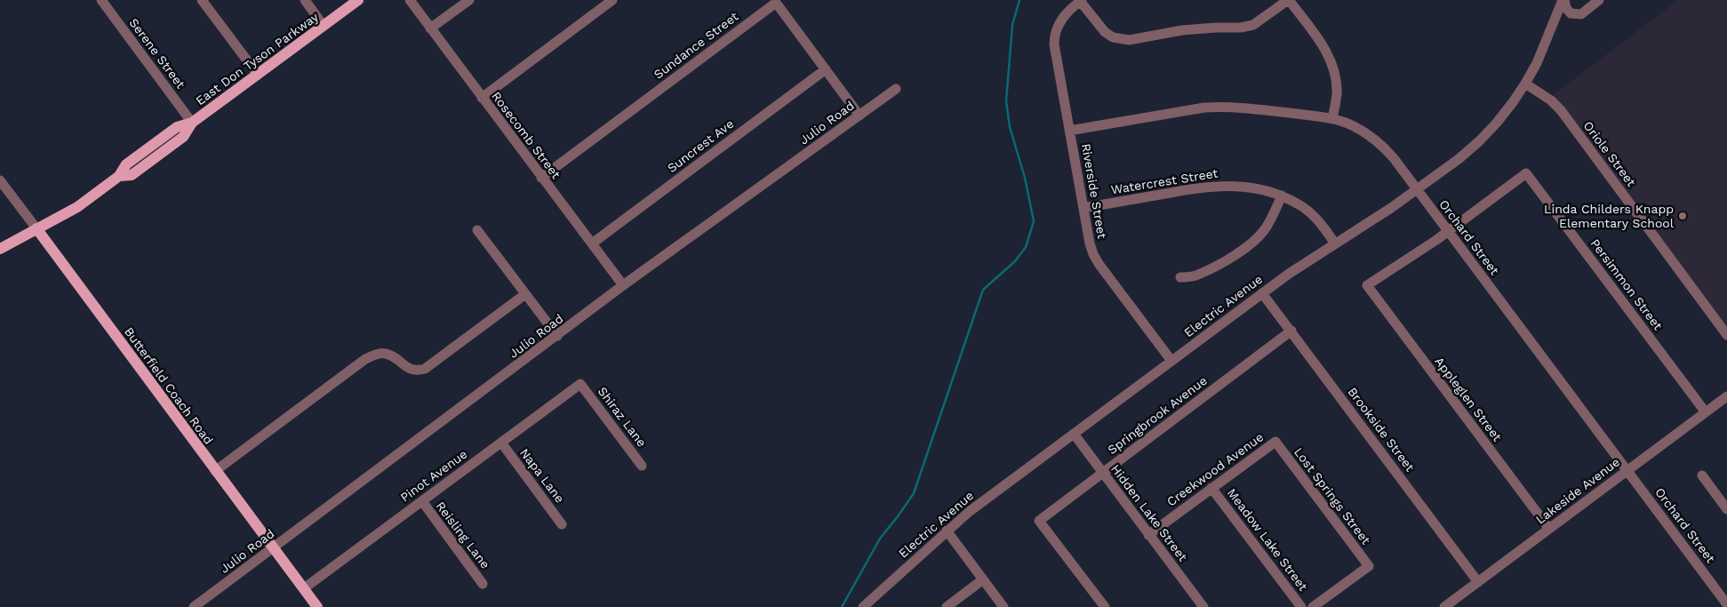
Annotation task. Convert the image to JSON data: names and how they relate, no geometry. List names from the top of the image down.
{
  "streets": {
    "main road": ["East Don Tyson Parkway", "Butterfield Coach Road"],
    "street": [
      "Sundance Street",
      "Serene Street",
      "Julio Road",
      "Rosecomb Street",
      "Suncrest Ave",
      "Oriole Street",
      "Watercrest Street",
      "Riverside Street",
      "Orchard Street",
      "Persimmon Street",
      "Electric Avenue",
      "Appleglen Street",
      "Springbrook Avenue",
      "Shiraz Lane",
      "Brookside Street",
      "Creekwood Avenue",
      "Pinot Avenue",
      "Napa Lane",
      "Lakeside Avenue",
      "Lost Springs Street",
      "Hidden Lake Street",
      "Reisling Lane",
      "Meadow Lake Street"
    ]
  },
  "crossings": [
    ["Sundance Street", "Julio Road"],
    ["Sundance Street", "Rosecomb Street"],
    ["Sundance Street", "Suncrest Ave"],
    ["Serene Street", "East Don Tyson Parkway"],
    ["East Don Tyson Parkway", "Butterfield Coach Road"],
    ["Julio Road", "Rosecomb Street"],
    ["Julio Road", "Butterfield Coach Road"],
    ["Rosecomb Street", "Suncrest Ave"],
    ["Oriole Street", "Electric Avenue"],
    ["Watercrest Street", "Riverside Street"],
    ["Watercrest Street", "Electric Avenue"],
    ["Riverside Street", "Orchard Street"],
    ["Riverside Street", "Electric Avenue"],
    ["Orchard Street", "Persimmon Street"],
    ["Orchard Street", "Electric Avenue"],
    ["Orchard Street", "Appleglen Street"],
    ["Orchard Street", "Lakeside Avenue"],
    ["Persimmon Street", "Appleglen Street"],
    ["Persimmon Street", "Lakeside Avenue"],
    ["Electric Avenue", "Brookside Street"],
    ["Electric Avenue", "Hidden Lake Street"],
    ["Butterfield Coach Road", "Pinot Avenue"],
    ["Appleglen Street", "Lakeside Avenue"],
    ["Springbrook Avenue", "Brookside Street"],
    ["Springbrook Avenue", "Hidden Lake Street"],
    ["Shiraz Lane", "Pinot Avenue"],
    ["Brookside Street", "Lakeside Avenue"],
    ["Creekwood Avenue", "Lost Springs Street"],
    ["Creekwood Avenue", "Hidden Lake Street"],
    ["Creekwood Avenue", "Meadow Lake Street"],
    ["Pinot Avenue", "Napa Lane"],
    ["Pinot Avenue", "Reisling Lane"]
  ],
  "places": ["Linda Childers Knapp Elementary School"]
}
